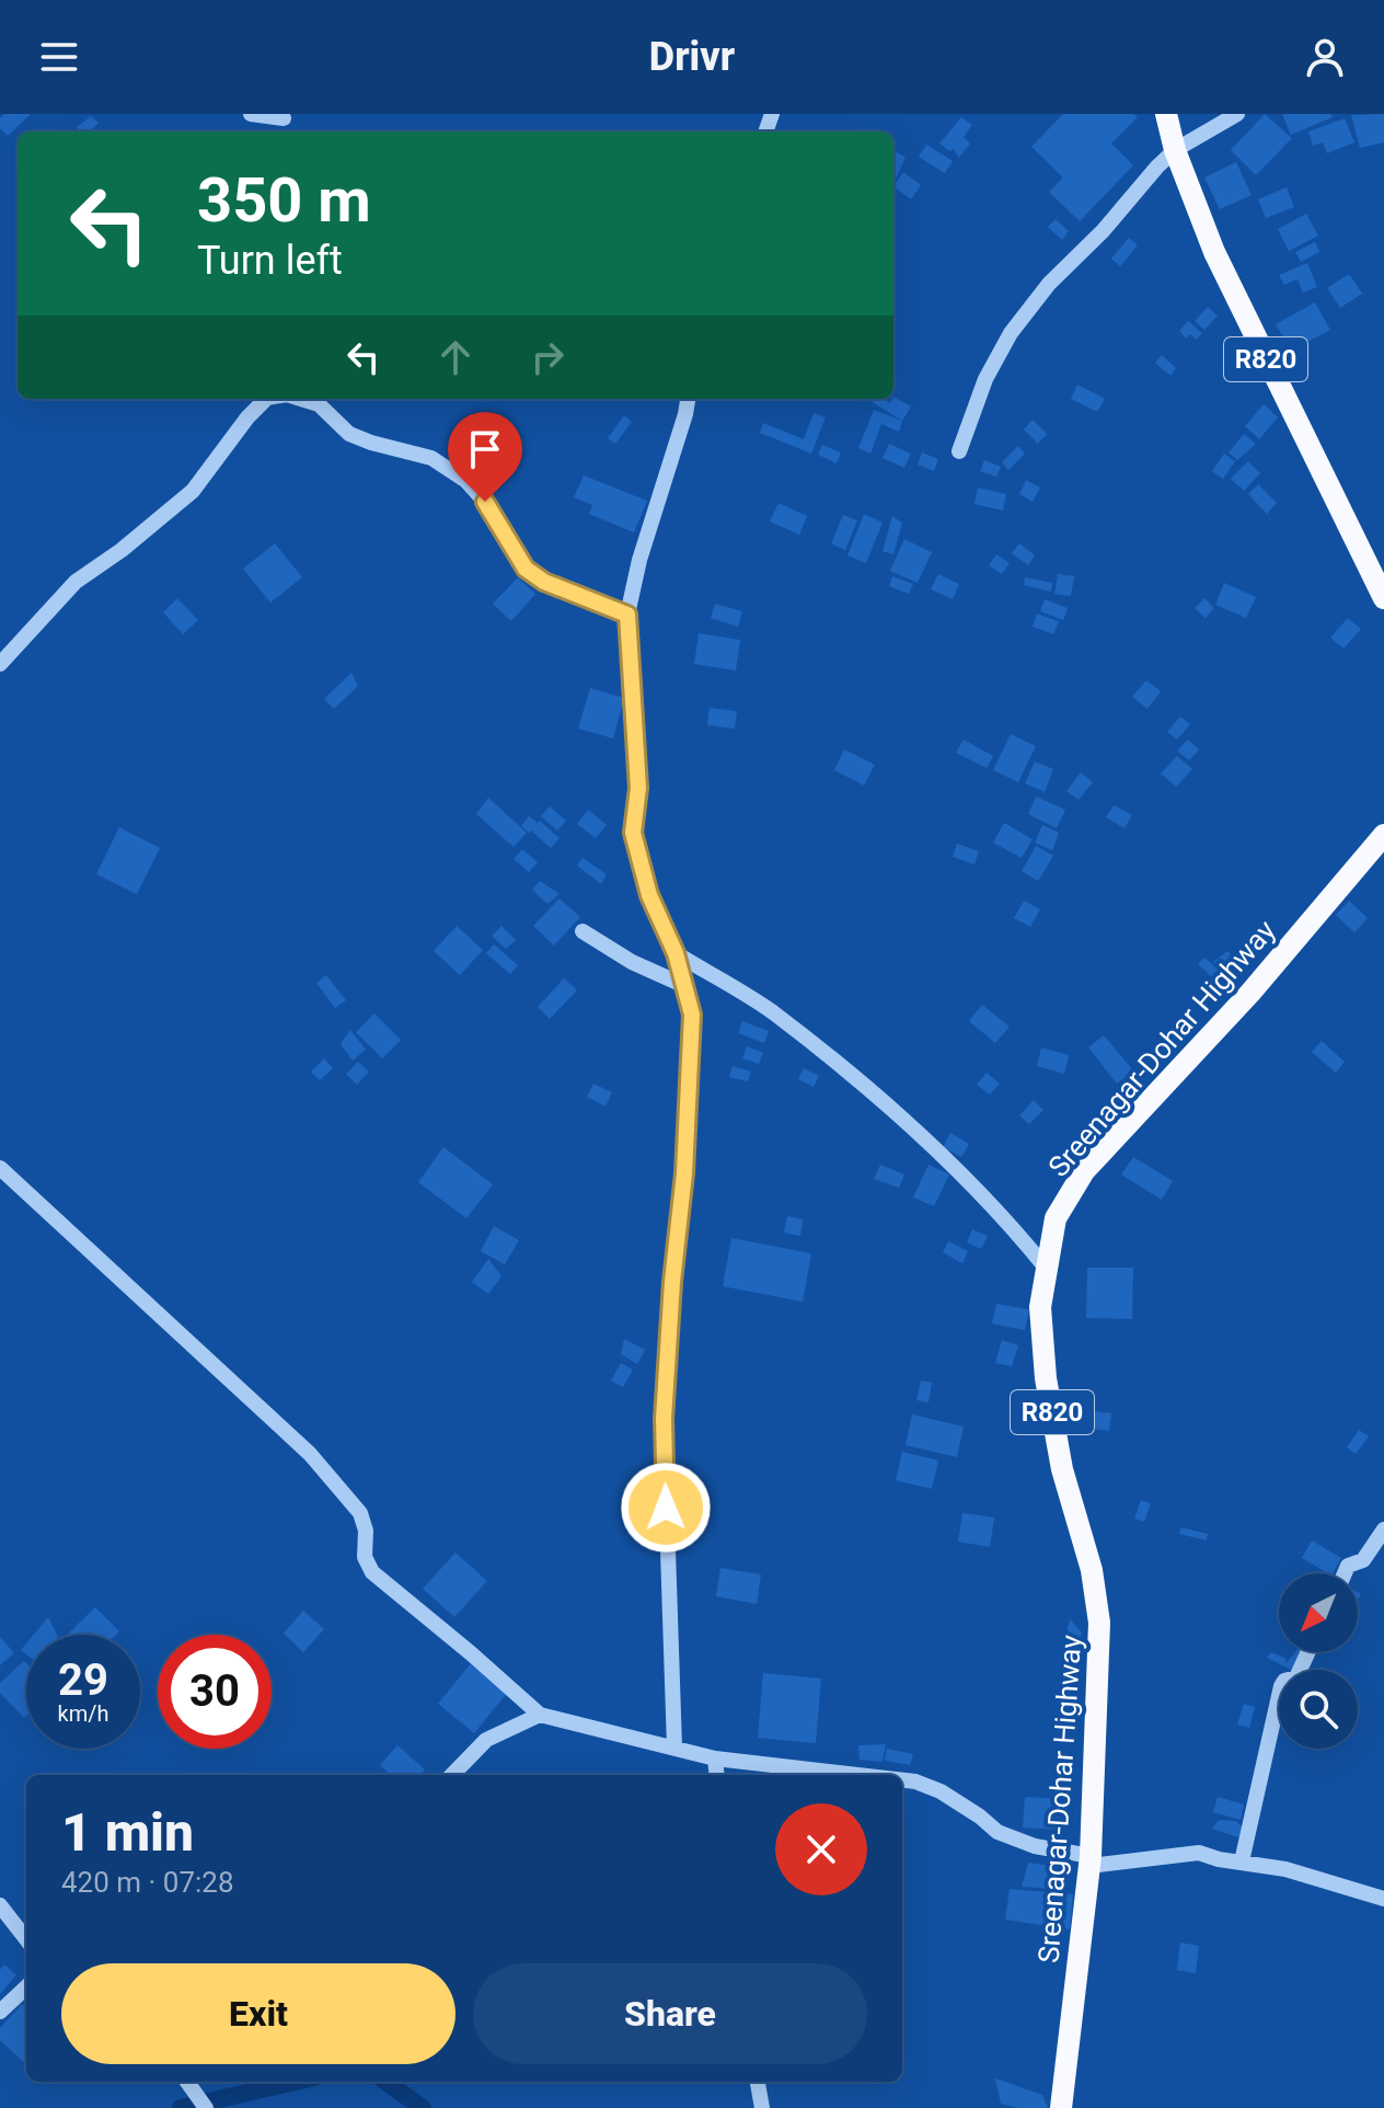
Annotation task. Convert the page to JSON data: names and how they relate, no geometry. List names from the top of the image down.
{
  "streets": {
    "main road": ["R820", "Sreenagar-Dohar Highway"]
  },
  "north": "bottom left",
  "page": {
    "header": "Drivr",
    "turn": ["350 m", "Turn left"],
    "speed": "29 km/h",
    "limit": "30",
    "heading": ["1 min", "420 m · 07:28"],
    "buttons": ["Exit", "Share"]
  }
}
